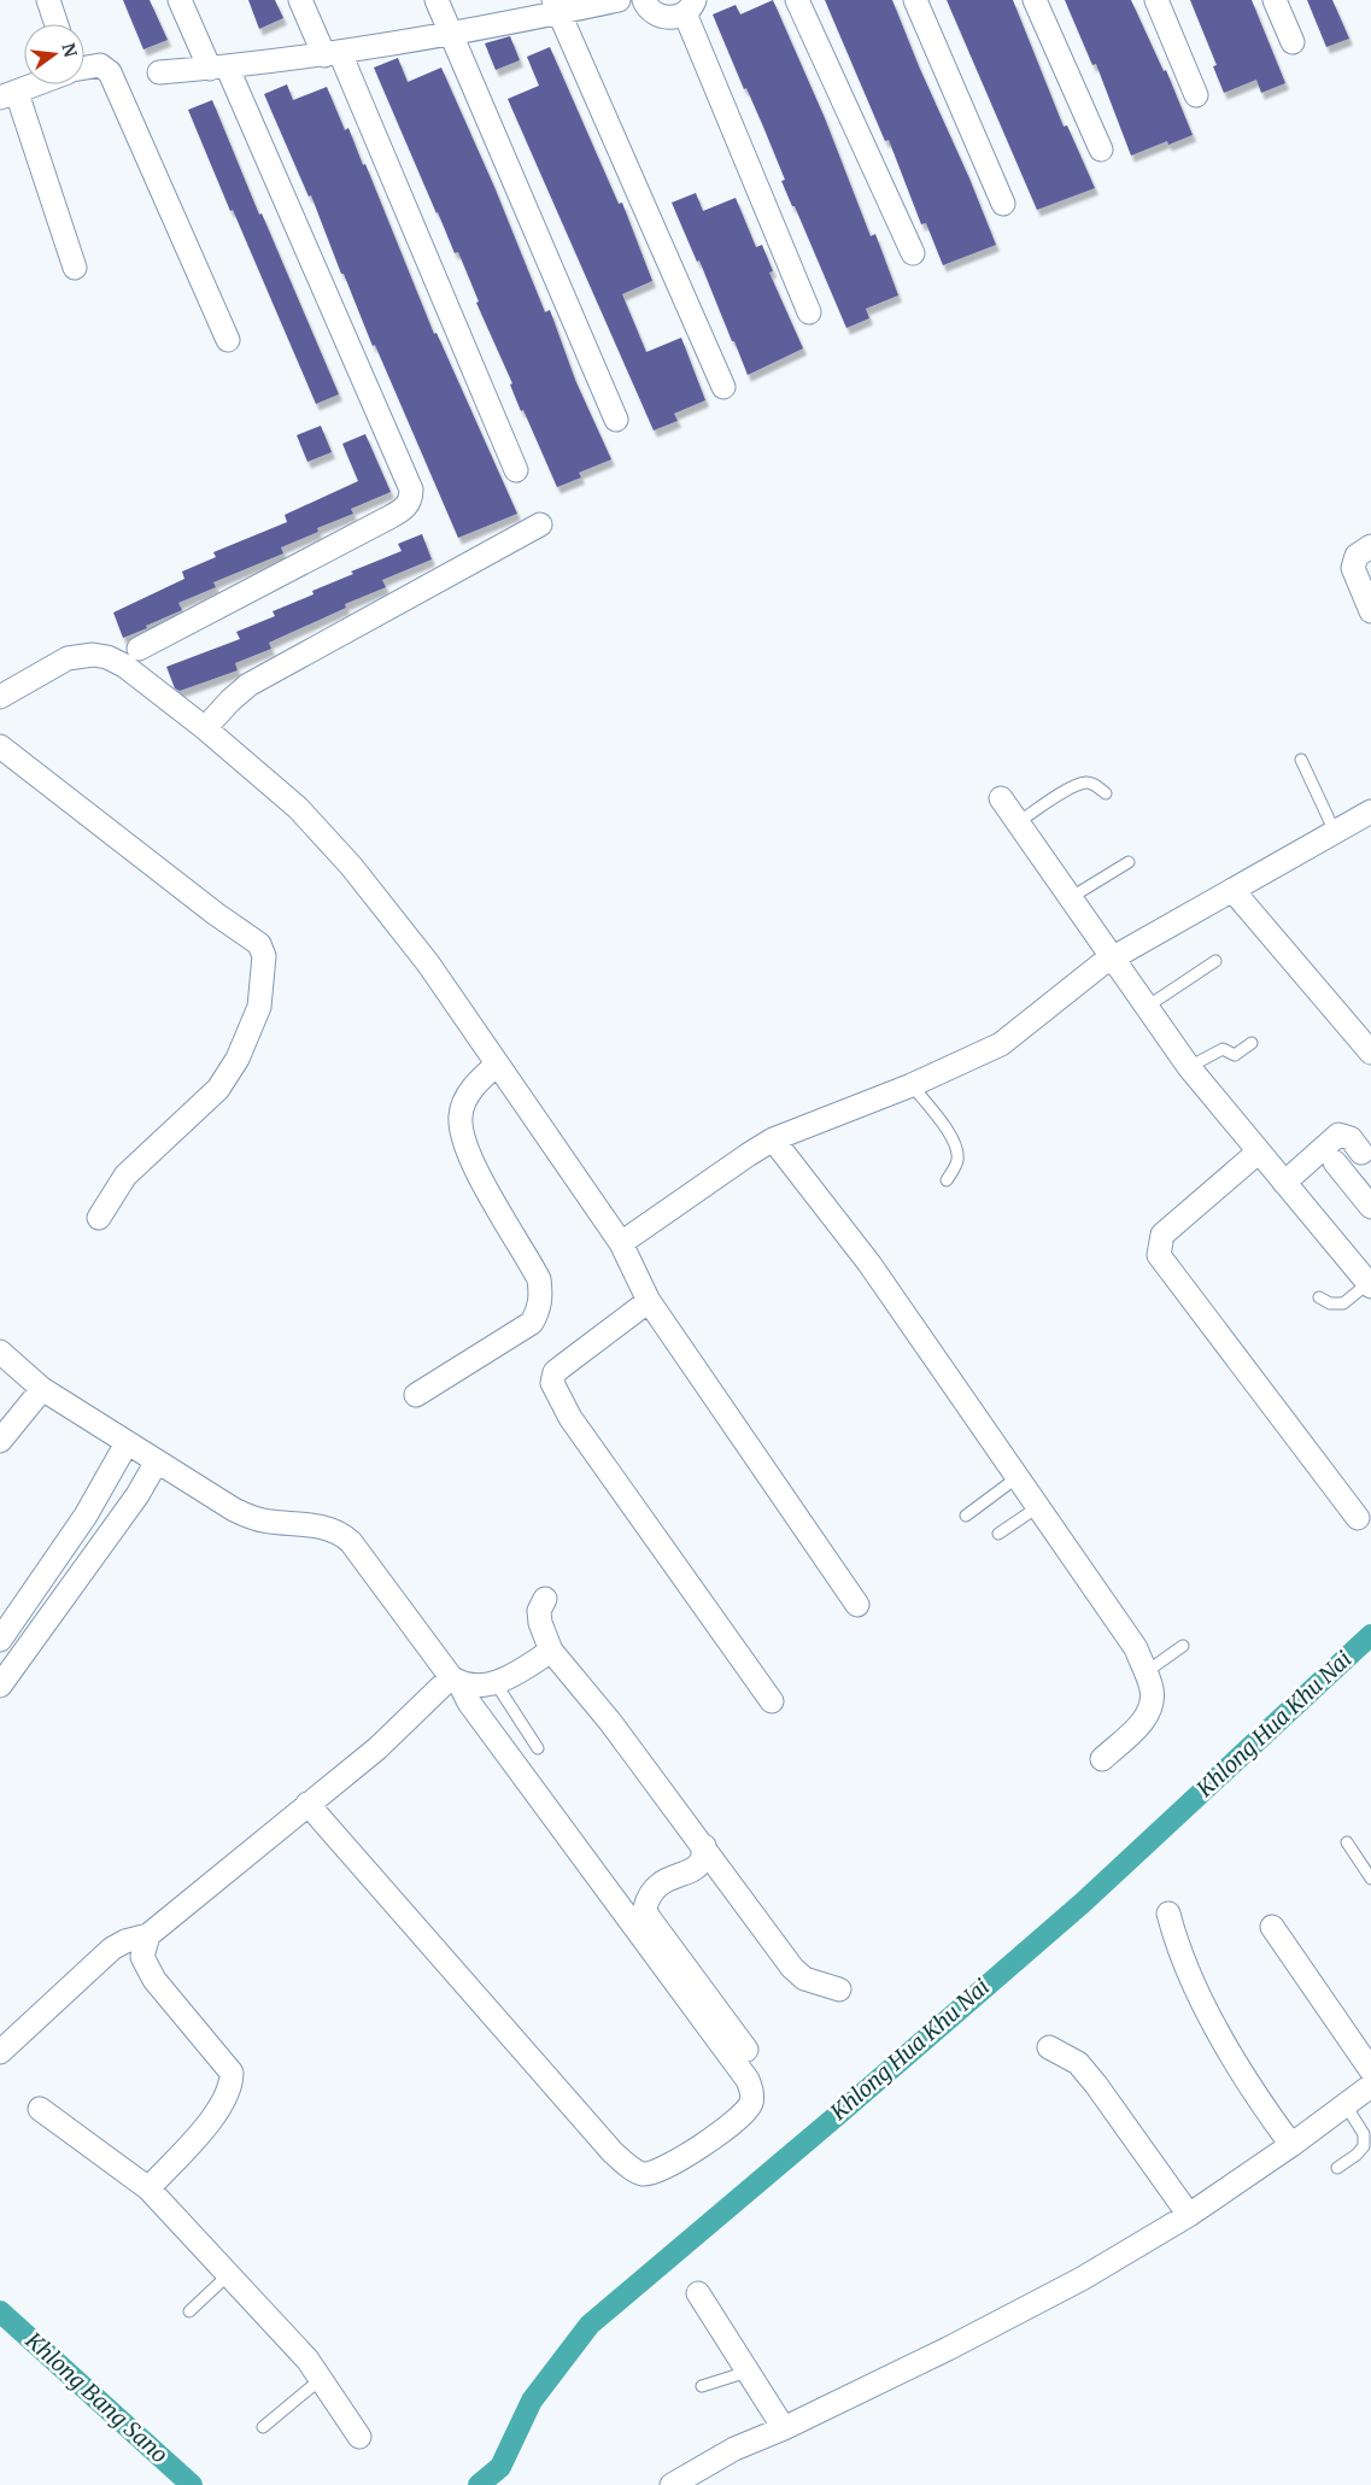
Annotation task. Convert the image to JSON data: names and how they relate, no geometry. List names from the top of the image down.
{
  "water": ["Khlong Hua Khu Nai", "Khlong Bang Sano"],
  "north": "right"
}
